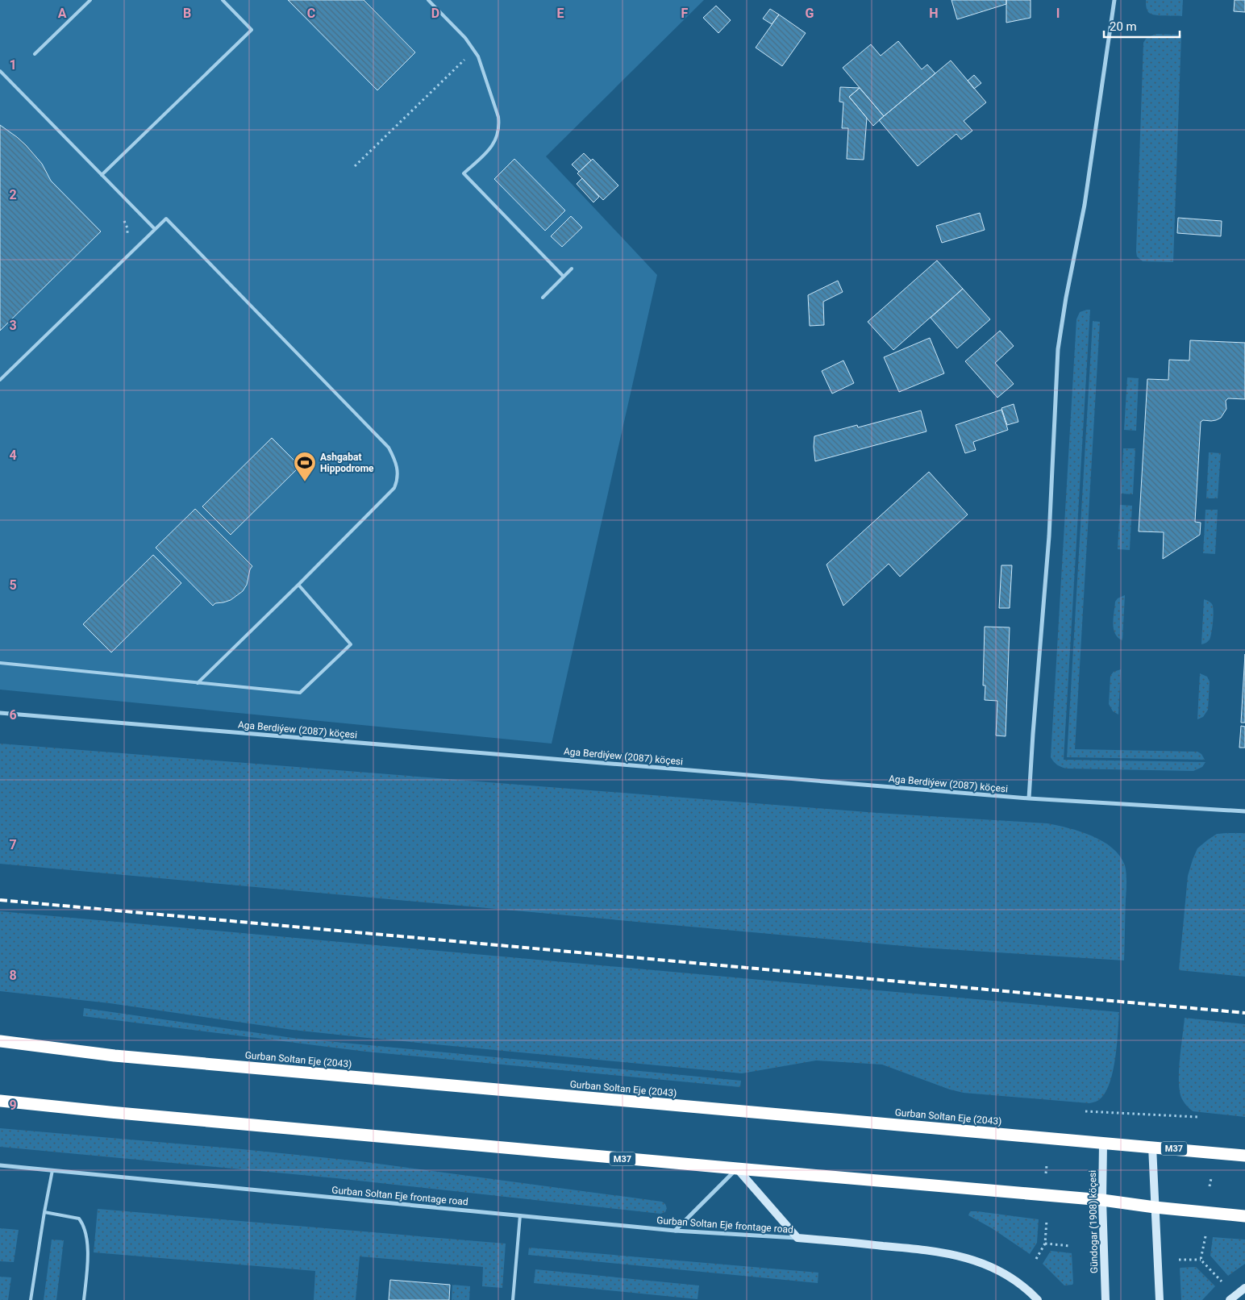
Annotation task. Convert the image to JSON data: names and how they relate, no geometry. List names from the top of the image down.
{
  "streets": {
    "highway": ["Gurban Soltan Eje (2043)", "M37"],
    "main road": ["Gündogar (1908) köçesi"],
    "street": ["Aga Berdiýew (2087) köçesi", "Gurban Soltan Eje frontage road"]
  },
  "crossings": [
    ["Gurban Soltan Eje (2043)", "Gündogar (1908) köçesi"],
    ["M37", "Gündogar (1908) köçesi"]
  ],
  "places": {
    "sports": ["Ashgabat Hippodrome"]
  },
  "scale_bar": "20 m",
  "grid": {
    "columns": [
      "A",
      "B",
      "C",
      "D",
      "E",
      "F",
      "G",
      "H",
      "I"
    ],
    "rows": [
      "1",
      "2",
      "3",
      "4",
      "5",
      "6",
      "7",
      "8",
      "9"
    ]
  }
}
